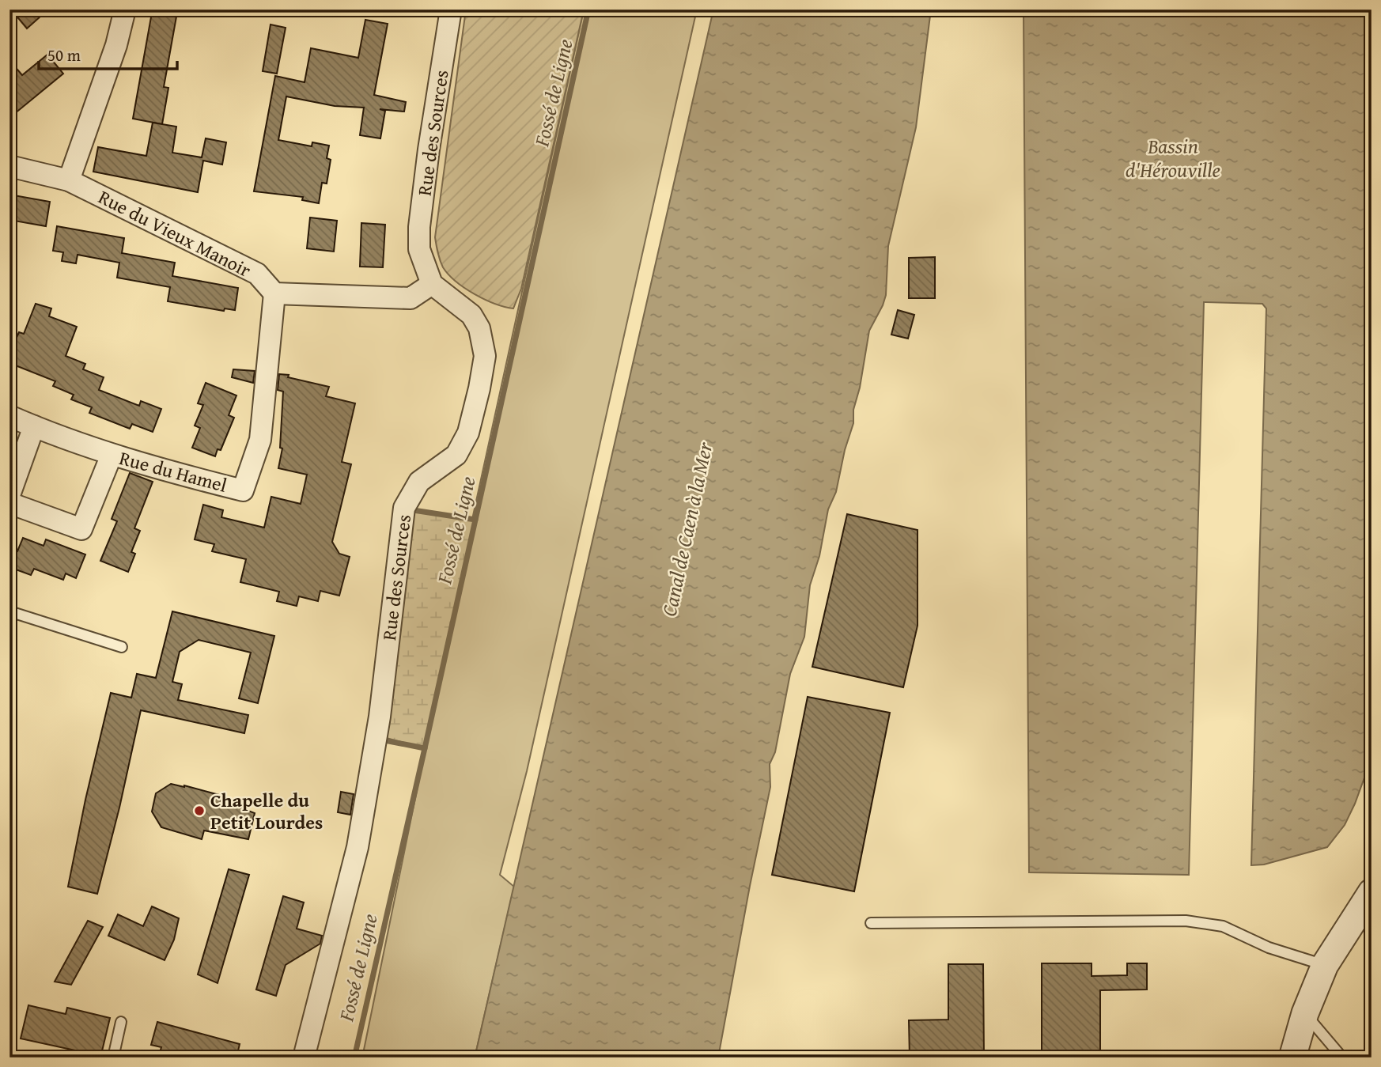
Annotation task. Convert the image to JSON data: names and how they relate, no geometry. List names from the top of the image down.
{
  "streets": {
    "street": ["Rue des Sources", "Rue du Vieux Manoir", "Rue du Hamel"]
  },
  "crossings": [
    ["Rue du Vieux Manoir", "Rue du Hamel"]
  ],
  "water": ["Fossé de Ligne", "Bassin d'Hérouville", "Canal de Caen à la Mer"],
  "places": ["Chapelle du Petit Lourdes"],
  "scale_bar": "50 m"
}
